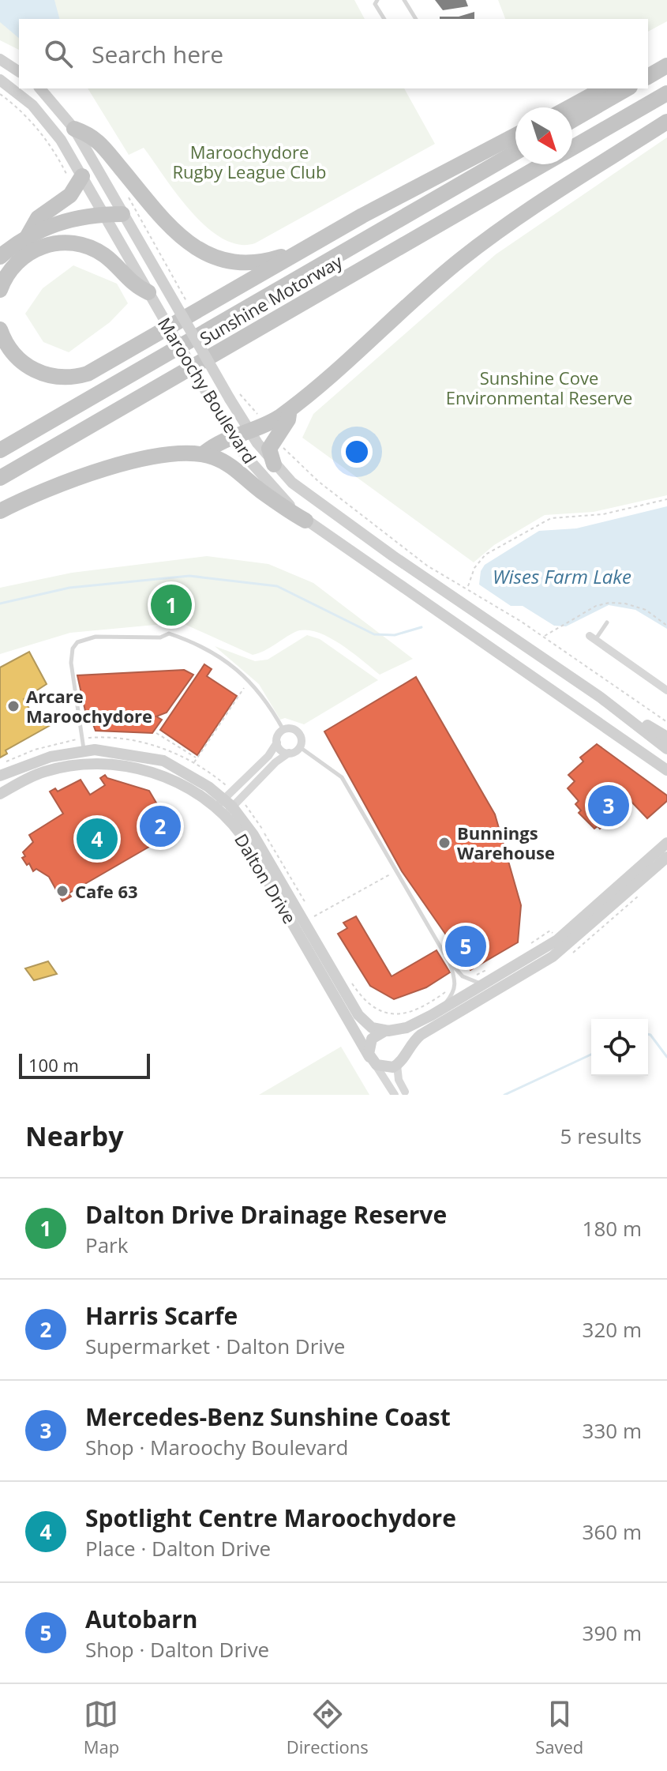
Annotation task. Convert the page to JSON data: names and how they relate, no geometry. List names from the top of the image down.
{
  "streets": {
    "highway": ["Sunshine Motorway"],
    "main road": ["Maroochy Boulevard", "Dalton Drive"]
  },
  "water": ["Wises Farm Lake"],
  "parks": ["Maroochydore Rugby League Club", "Sunshine Cove Environmental Reserve"],
  "places": ["Arcare Maroochydore", "Bunnings Warehouse", "Cafe 63"],
  "scale_bar": "100 m",
  "north": "bottom right",
  "page": {
    "search": "Search here",
    "pins": [
      "1",
      "3",
      "2",
      "4",
      "5"
    ],
    "scale": "100 m",
    "heading": ["Nearby", "5 results"],
    "list": [
      {
        "mark": "1",
        "name": "Dalton Drive Drainage Reserve",
        "note": "Park",
        "value": "180 m"
      },
      {
        "mark": "2",
        "name": "Harris Scarfe",
        "note": "Supermarket · Dalton Drive",
        "value": "320 m"
      },
      {
        "mark": "3",
        "name": "Mercedes-Benz Sunshine Coast",
        "note": "Shop · Maroochy Boulevard",
        "value": "330 m"
      },
      {
        "mark": "4",
        "name": "Spotlight Centre Maroochydore",
        "note": "Place · Dalton Drive",
        "value": "360 m"
      },
      {
        "mark": "5",
        "name": "Autobarn",
        "note": "Shop · Dalton Drive",
        "value": "390 m"
      }
    ],
    "nav": ["Map", "Directions", "Saved"]
  }
}
